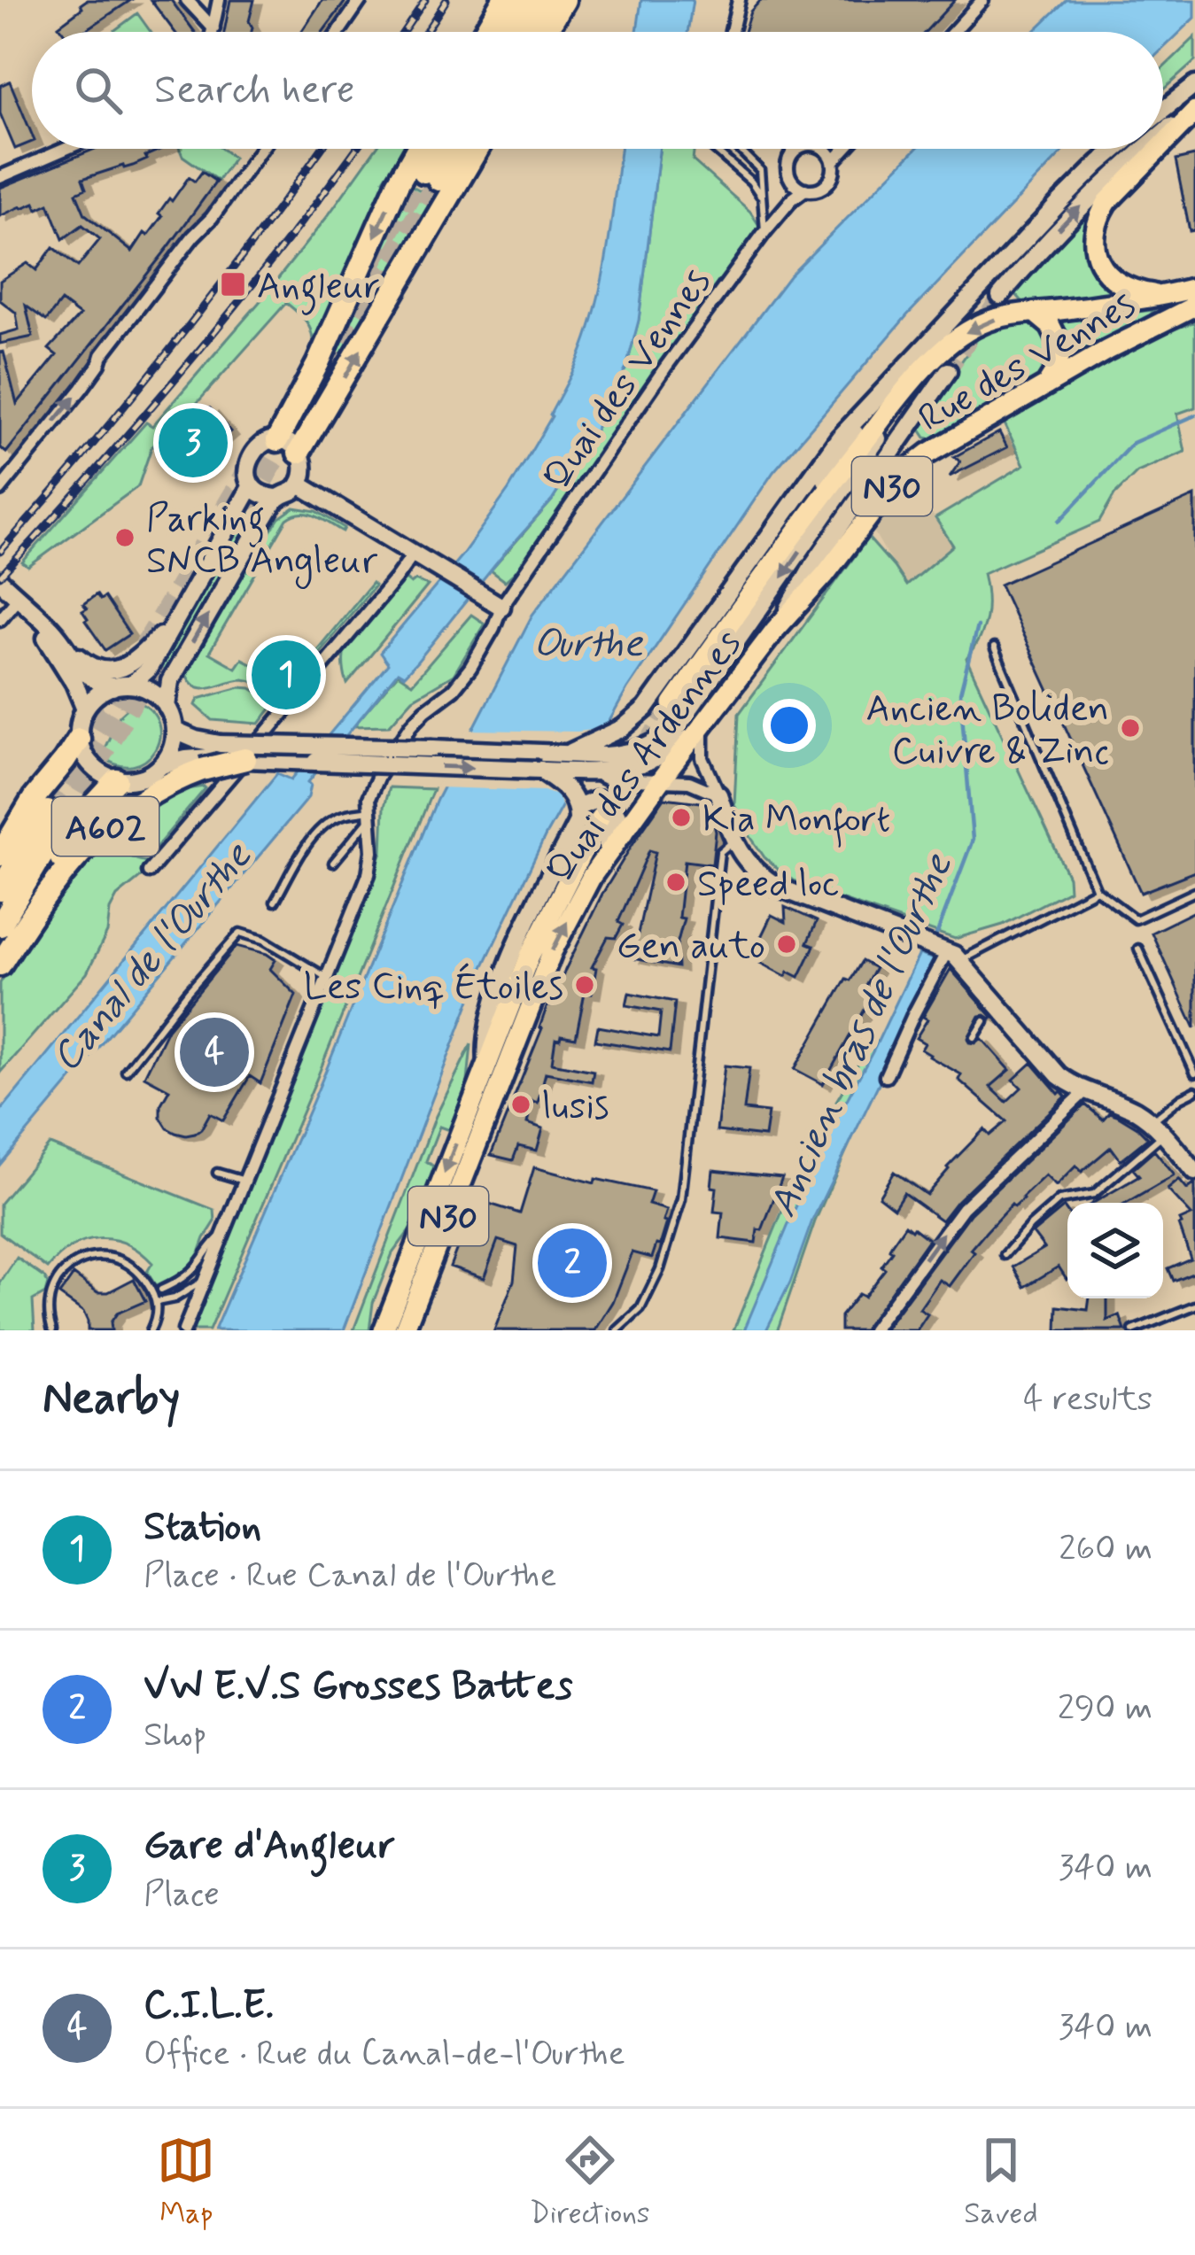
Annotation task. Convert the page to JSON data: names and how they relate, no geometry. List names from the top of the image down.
{
  "streets": {
    "highway": ["A602"],
    "main road": ["Rue des Vennes", "N30", "Quai des Ardennes"],
    "street": ["Quai des Vennes"]
  },
  "crossings": [
    ["Rue des Vennes", "Quai des Ardennes"]
  ],
  "water": ["Ourthe", "Canal de l'Ourthe", "Ancien bras de l'Ourthe"],
  "places": {
    "transit": ["Angleur"],
    "other": [
      "Parking SNCB Angleur",
      "Ancien Boliden Cuivre & Zinc",
      "Kia Monfort",
      "Speed loc",
      "Gen auto",
      "Les Cinq Étoiles",
      "lusis"
    ]
  },
  "page": {
    "search": "Search here",
    "pins": [
      "3",
      "1",
      "4",
      "2"
    ],
    "heading": ["Nearby", "4 results"],
    "list": [
      {
        "mark": "1",
        "name": "Station",
        "note": "Place · Rue Canal de l'Ourthe",
        "value": "260 m"
      },
      {
        "mark": "2",
        "name": "VW E.V.S Grosses Battes",
        "note": "Shop",
        "value": "290 m"
      },
      {
        "mark": "3",
        "name": "Gare d'Angleur",
        "note": "Place",
        "value": "340 m"
      },
      {
        "mark": "4",
        "name": "C.I.L.E.",
        "note": "Office · Rue du Canal-de-l'Ourthe",
        "value": "340 m"
      }
    ],
    "nav": ["Map", "Directions", "Saved"]
  }
}
